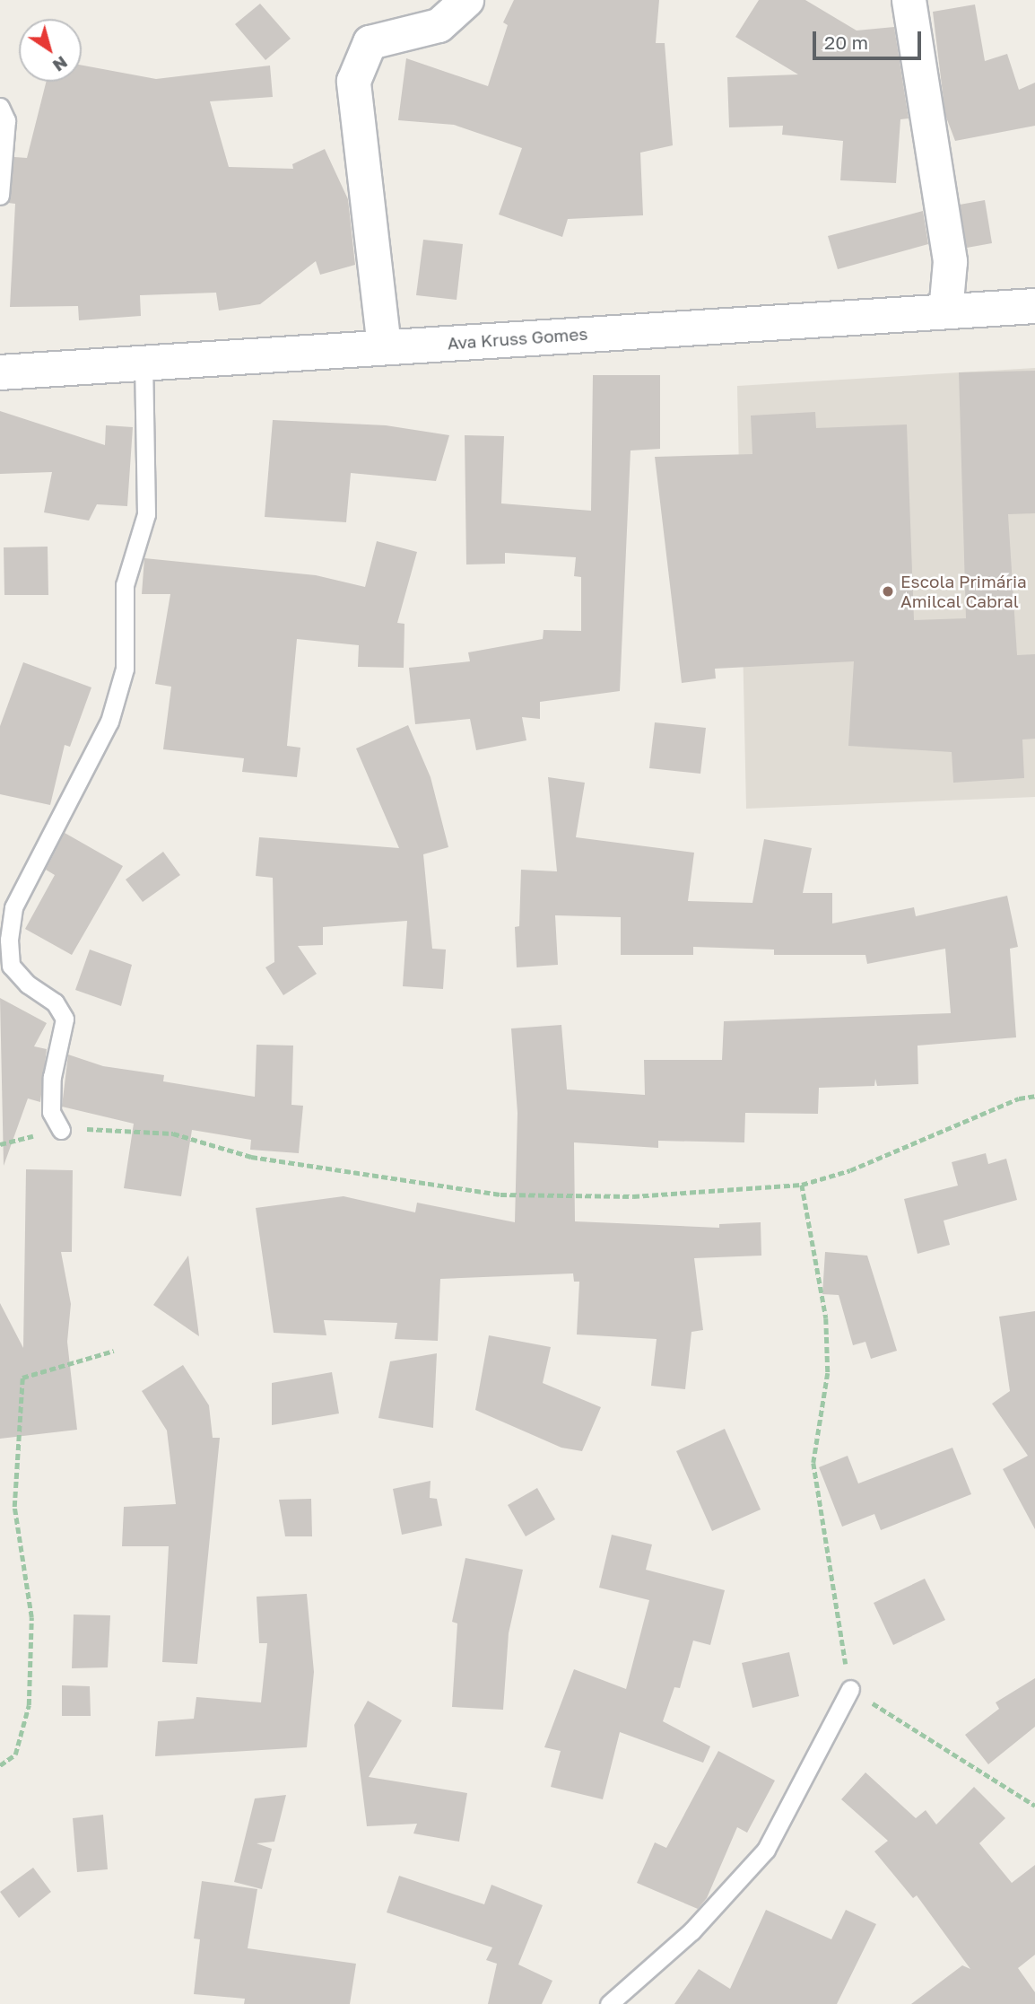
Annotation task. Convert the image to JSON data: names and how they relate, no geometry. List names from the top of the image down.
{
  "streets": {
    "street": ["Ava Kruss Gomes"]
  },
  "places": ["Escola Primária Amilcal Cabral"],
  "scale_bar": "20 m",
  "north": "bottom right"
}
